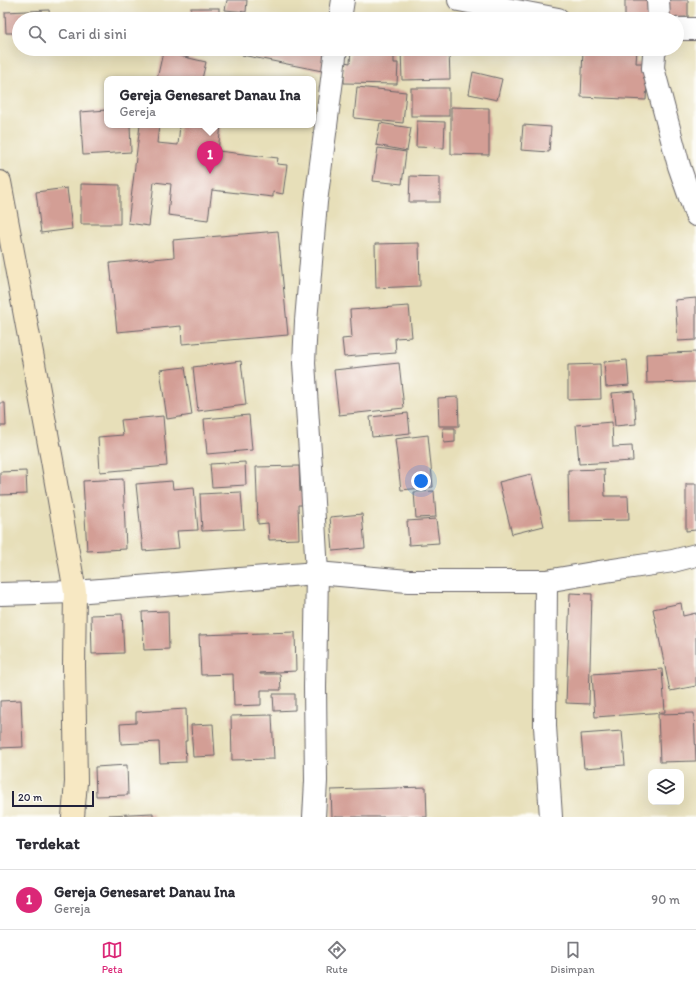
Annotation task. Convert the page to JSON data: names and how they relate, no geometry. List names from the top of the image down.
{
  "scale_bar": "20 m",
  "page": {
    "search": "Cari di sini",
    "popup": ["Gereja Genesaret Danau Ina", "Gereja"],
    "pins": "1",
    "scale": "20 m",
    "heading": "Terdekat",
    "list": [
      {
        "mark": "1",
        "name": "Gereja Genesaret Danau Ina",
        "note": "Gereja",
        "value": "90 m"
      }
    ],
    "nav": ["Peta", "Rute", "Disimpan"]
  }
}
